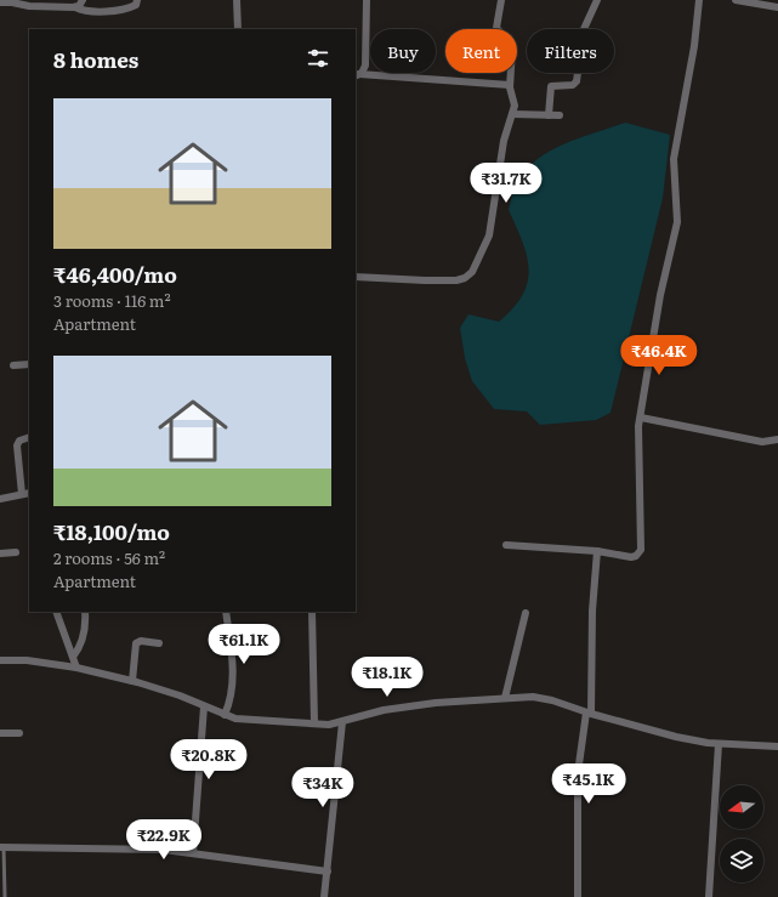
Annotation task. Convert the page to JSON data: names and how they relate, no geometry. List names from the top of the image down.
{
  "north": "left",
  "page": {
    "chip": ["Buy", "Rent", "Filters"],
    "heading": "8 homes",
    "list": [
      {
        "name": "₹46,400/mo",
        "note": "3 rooms · 116 m² · Apartment"
      },
      {
        "name": "₹18,100/mo",
        "note": "2 rooms · 56 m² · Apartment"
      }
    ],
    "price": [
      "₹31.7K",
      "₹46.4K",
      "₹61.1K",
      "₹18.1K",
      "₹20.8K",
      "₹45.1K",
      "₹34K",
      "₹22.9K"
    ]
  }
}
